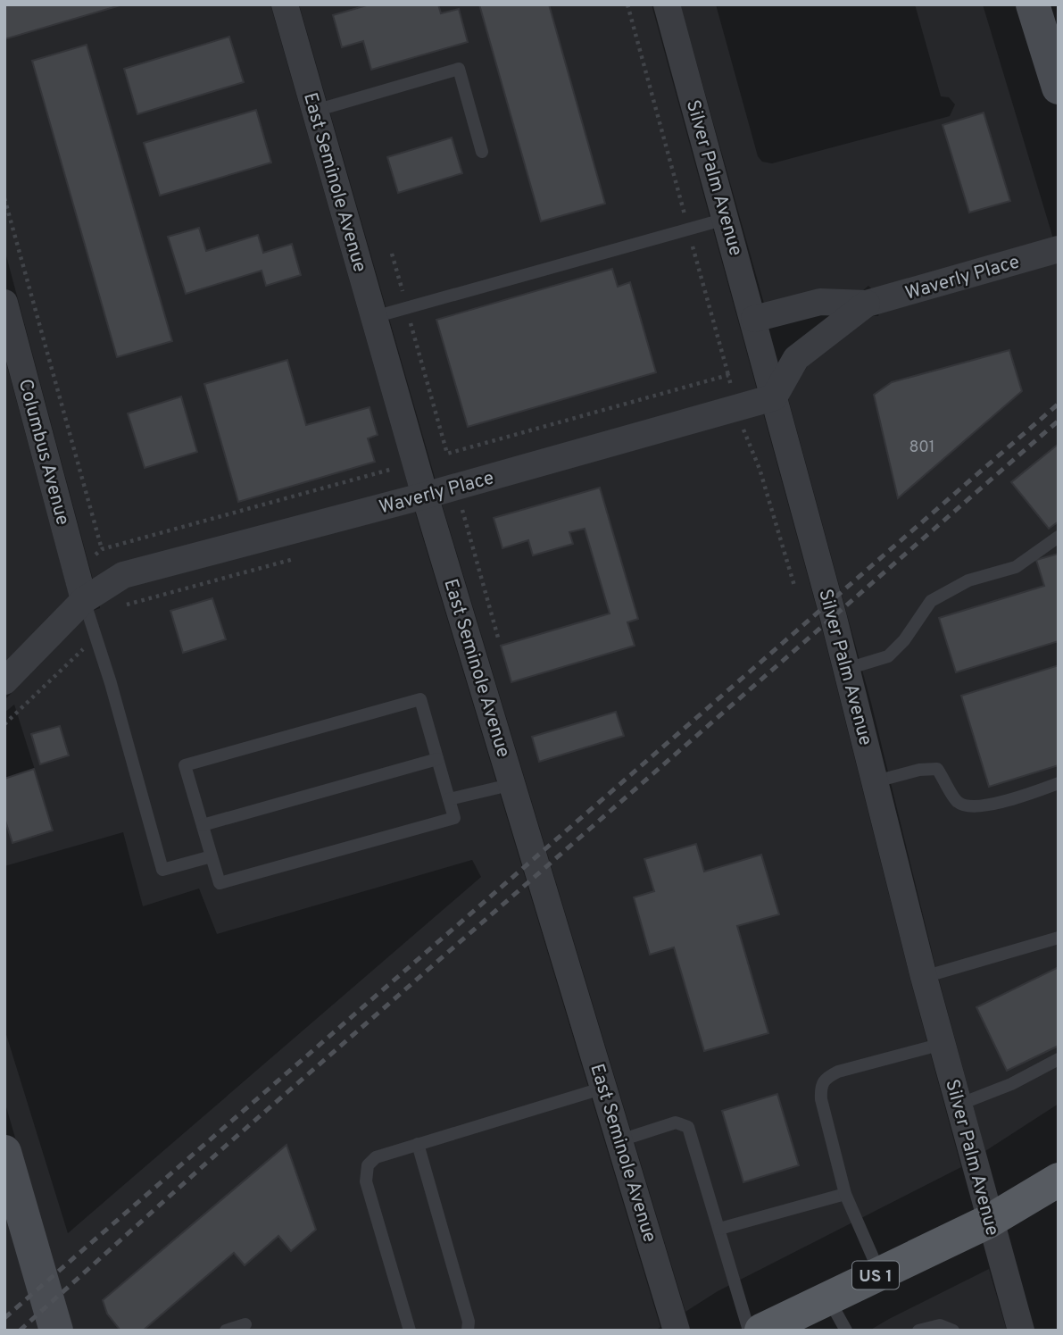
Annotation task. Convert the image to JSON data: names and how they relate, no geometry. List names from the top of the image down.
{
  "streets": {
    "main road": ["US 1"],
    "street": [
      "Silver Palm Avenue",
      "East Seminole Avenue",
      "Waverly Place",
      "Columbus Avenue"
    ]
  },
  "crossings": [
    ["Silver Palm Avenue", "Waverly Place"],
    ["Silver Palm Avenue", "US 1"],
    ["East Seminole Avenue", "Waverly Place"],
    ["Waverly Place", "Columbus Avenue"]
  ],
  "house_numbers": ["801"]
}
